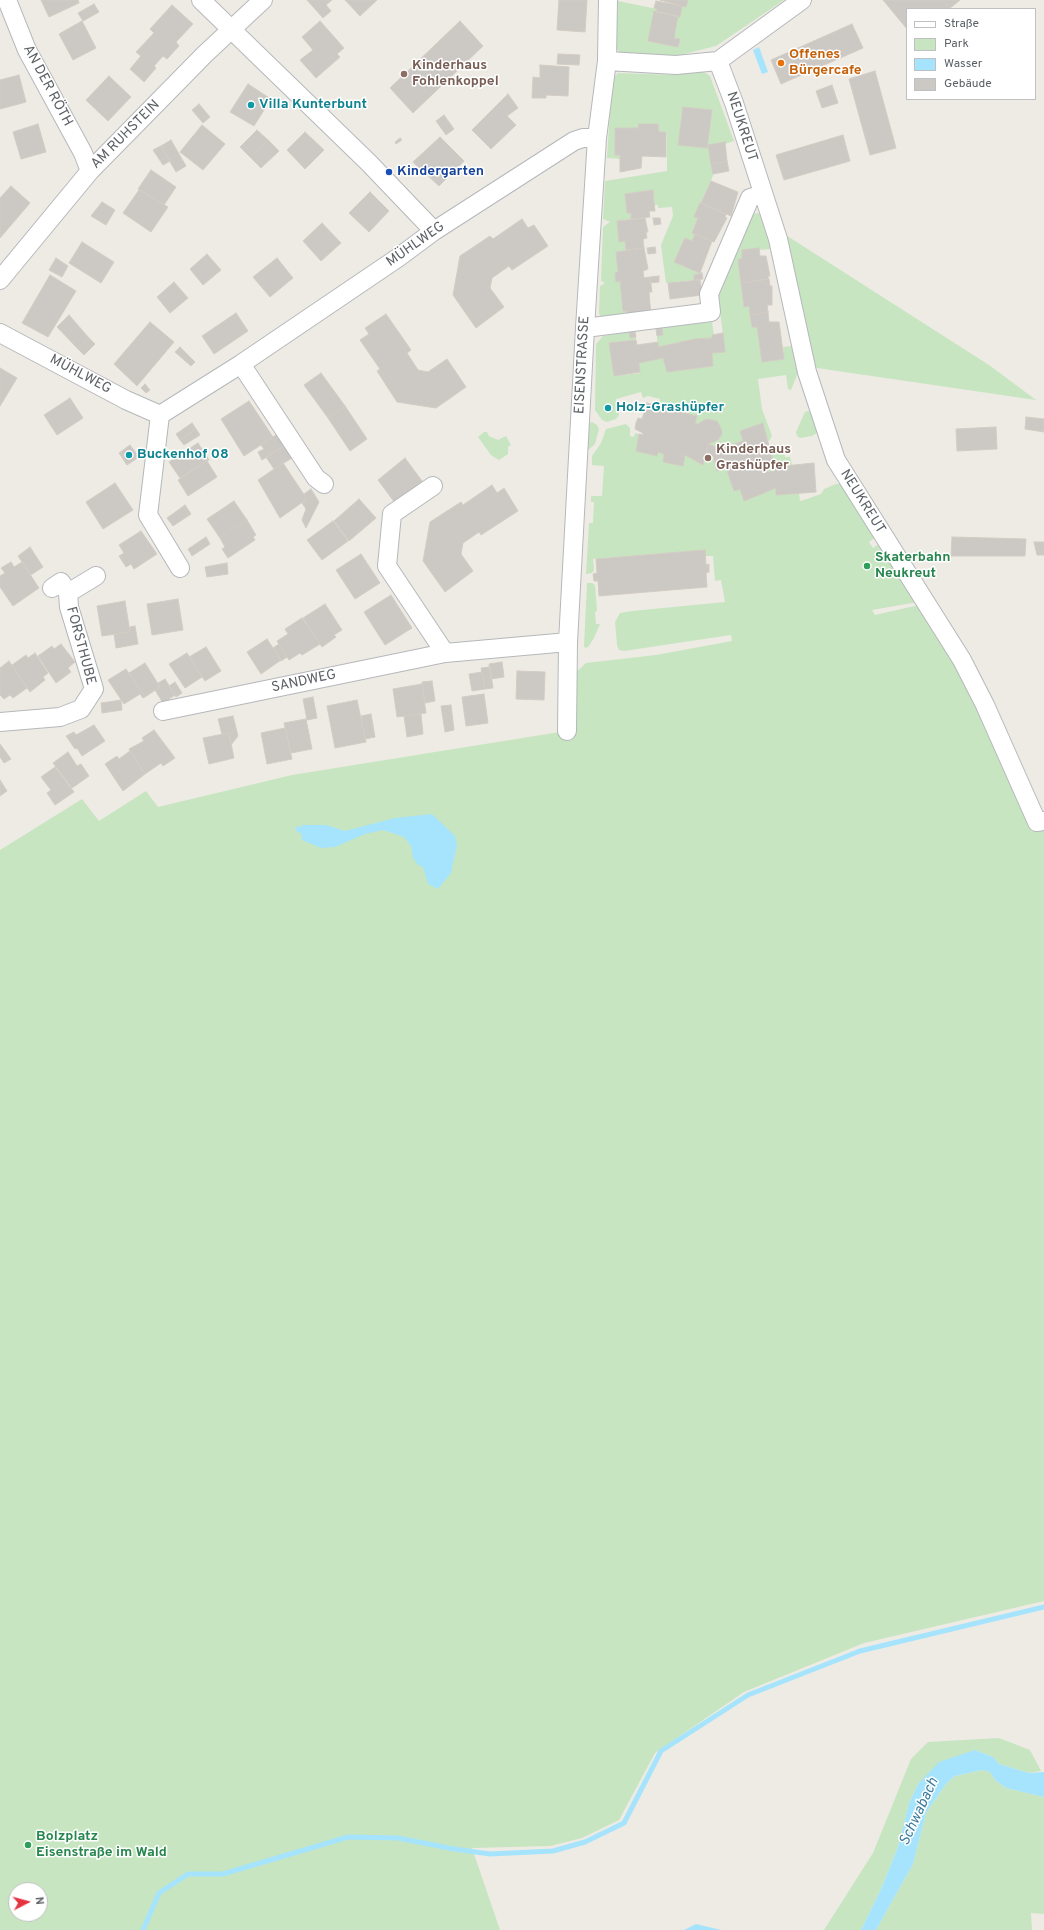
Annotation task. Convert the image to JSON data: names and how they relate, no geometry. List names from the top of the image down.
{
  "streets": {
    "street": [
      "AN DER RÖTH",
      "NEUKREUT",
      "AM RUHSTEIN",
      "MÜHLWEG",
      "EISENSTRASSE",
      "FORSTHUBE",
      "SANDWEG"
    ]
  },
  "crossings": [
    ["AN DER RÖTH", "AM RUHSTEIN"],
    ["MÜHLWEG", "EISENSTRASSE"],
    ["EISENSTRASSE", "SANDWEG"]
  ],
  "water": ["Schwabach"],
  "places": [
    "Offenes Bürgercafe",
    "Kinderhaus Fohlenkoppel",
    "Villa Kunterbunt",
    "Kindergarten",
    "Holz-Grashüpfer",
    "Buckenhof 08",
    "Kinderhaus Grashüpfer",
    "Skaterbahn Neukreut",
    "Bolzplatz Eisenstraße im Wald"
  ],
  "legend": [
    "Straße",
    "Park",
    "Wasser",
    "Gebäude"
  ],
  "north": "right"
}
